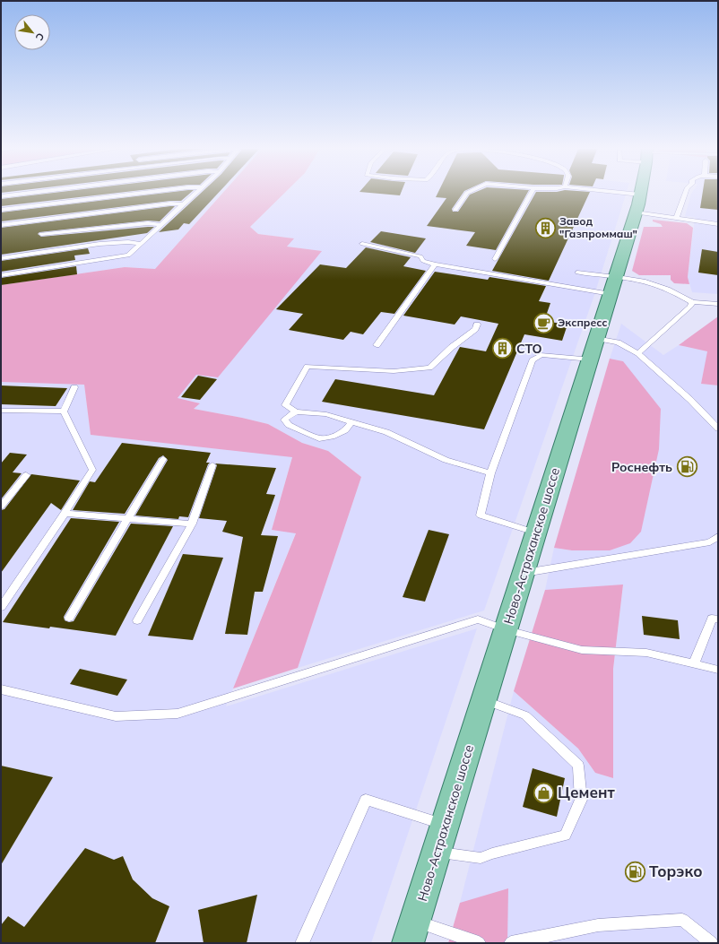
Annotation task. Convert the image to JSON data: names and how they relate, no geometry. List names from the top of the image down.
{
  "streets": {
    "main road": ["Ново-Астраханское шоссе"]
  },
  "places": {
    "building": ["Завод \"Газпроммаш\"", "СТО"],
    "cafe": ["Экспресс"],
    "fuel station": ["Роснефть", "Торэко"],
    "shop": ["Цемент"]
  },
  "north": "bottom right"
}
